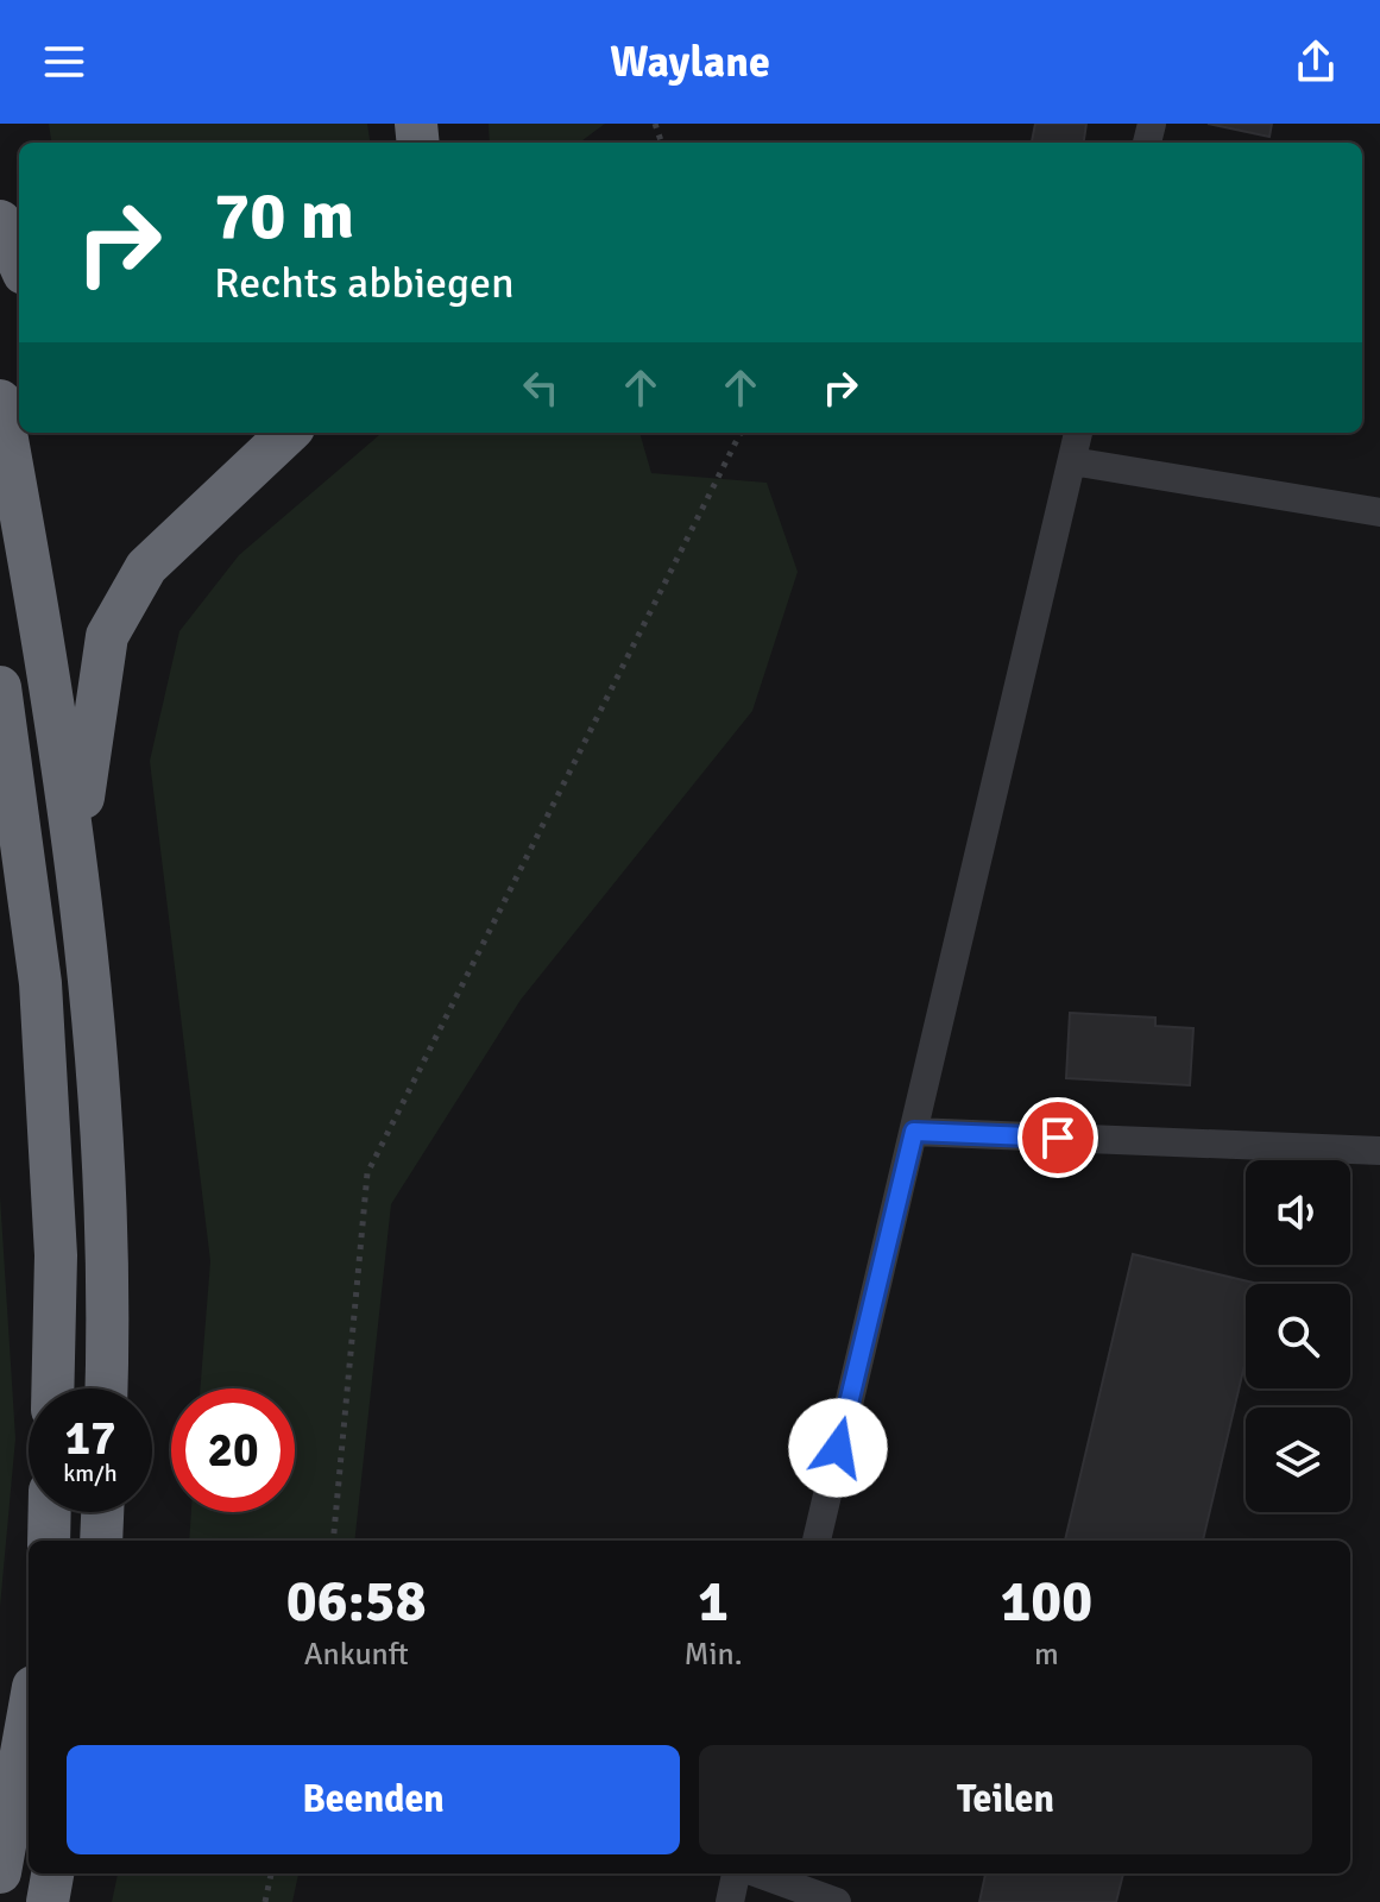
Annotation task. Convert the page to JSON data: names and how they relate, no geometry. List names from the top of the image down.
{
  "page": {
    "header": "Waylane",
    "turn": ["70 m", "Rechts abbiegen"],
    "speed": "17 km/h",
    "limit": "20",
    "eta": [
      "06:58",
      "Ankunft",
      "1",
      "Min.",
      "100",
      "m"
    ],
    "buttons": ["Beenden", "Teilen"]
  }
}
